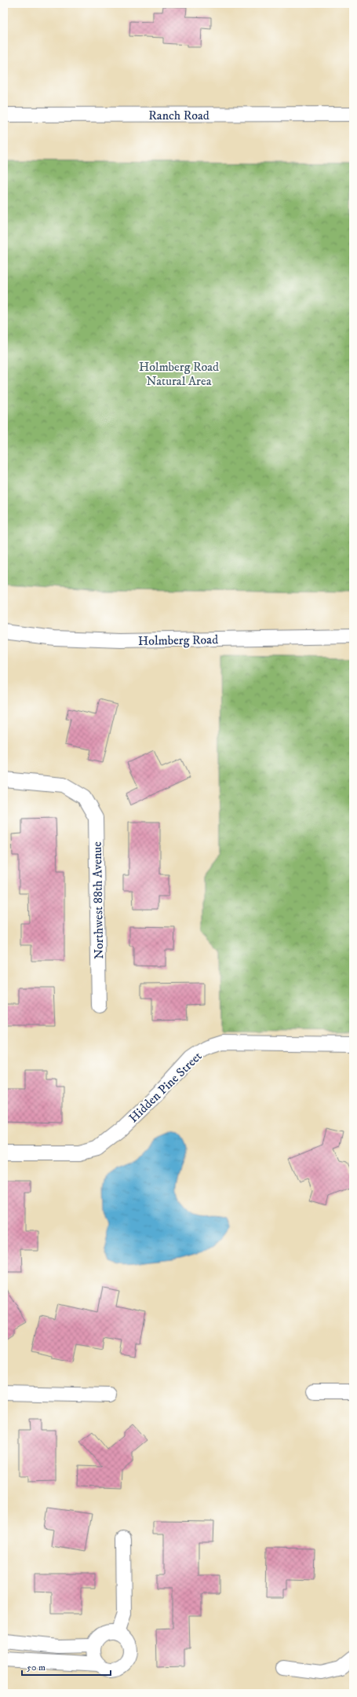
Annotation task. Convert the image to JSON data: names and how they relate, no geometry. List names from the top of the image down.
{
  "streets": {
    "street": [
      "Ranch Road",
      "Holmberg Road",
      "Northwest 88th Avenue",
      "Hidden Pine Street"
    ]
  },
  "parks": ["Holmberg Road Natural Area"],
  "scale_bar": "50 m"
}
